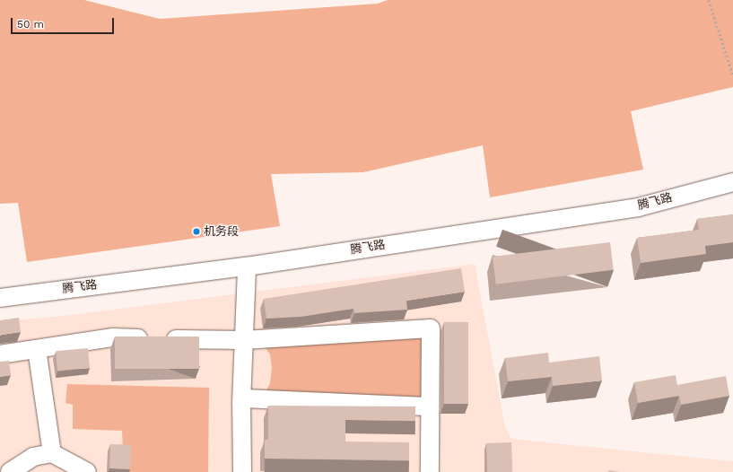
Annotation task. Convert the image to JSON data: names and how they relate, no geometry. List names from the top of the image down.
{
  "streets": {
    "street": ["腾飞路"]
  },
  "places": ["机务段"],
  "scale_bar": "50 m"
}
